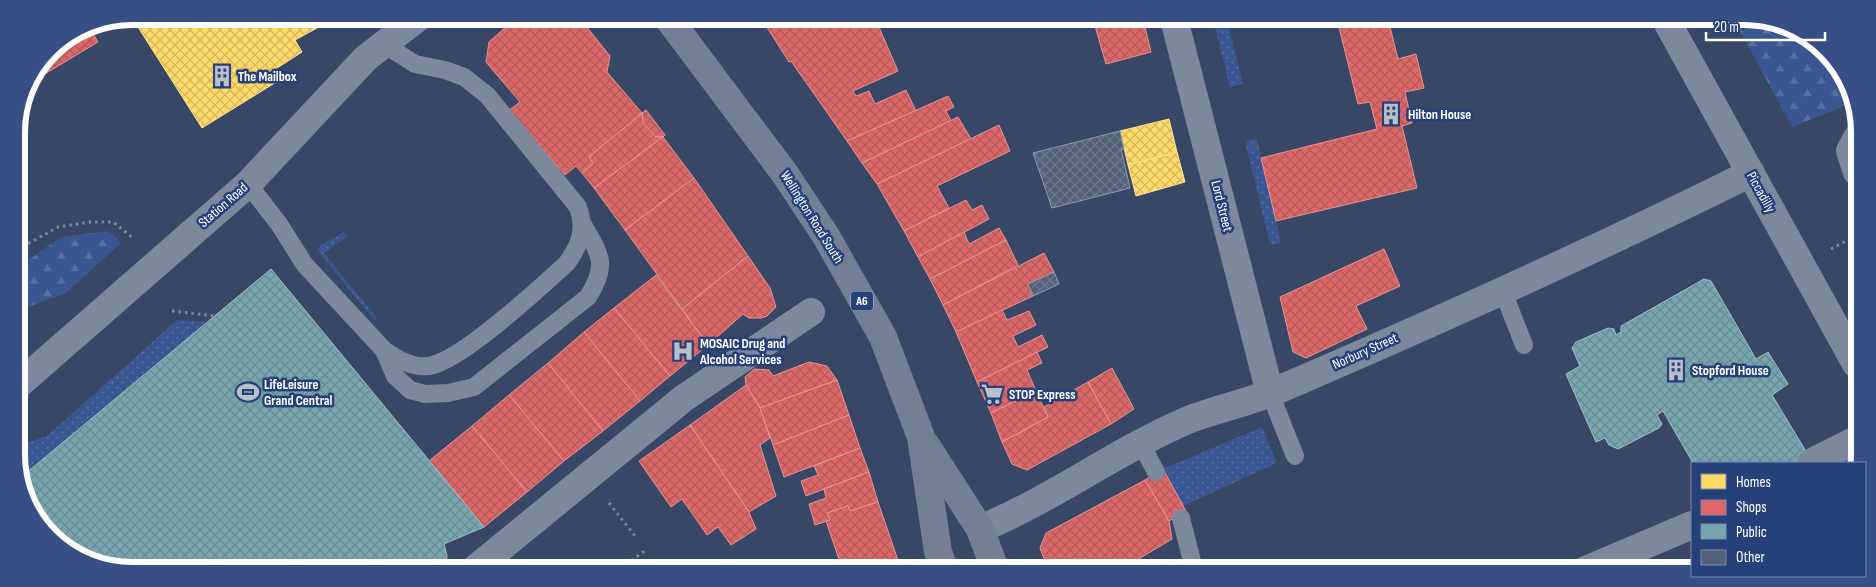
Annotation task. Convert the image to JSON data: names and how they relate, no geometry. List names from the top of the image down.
{
  "streets": {
    "highway": ["Wellington Road South", "A6"],
    "street": [
      "Piccadilly",
      "Station Road",
      "Lord Street",
      "Norbury Street"
    ]
  },
  "crossings": [
    ["Piccadilly", "Norbury Street"],
    ["Lord Street", "Norbury Street"],
    ["Wellington Road South", "Norbury Street"]
  ],
  "places": {
    "building": ["The Mailbox", "Hilton House", "Stopford House"],
    "hospital": ["MOSAIC Drug and Alcohol Services"],
    "sports": ["LifeLeisure Grand Central"],
    "supermarket": ["STOP Express"]
  },
  "legend": [
    "Homes",
    "Shops",
    "Public",
    "Other"
  ],
  "scale_bar": "20 m"
}
